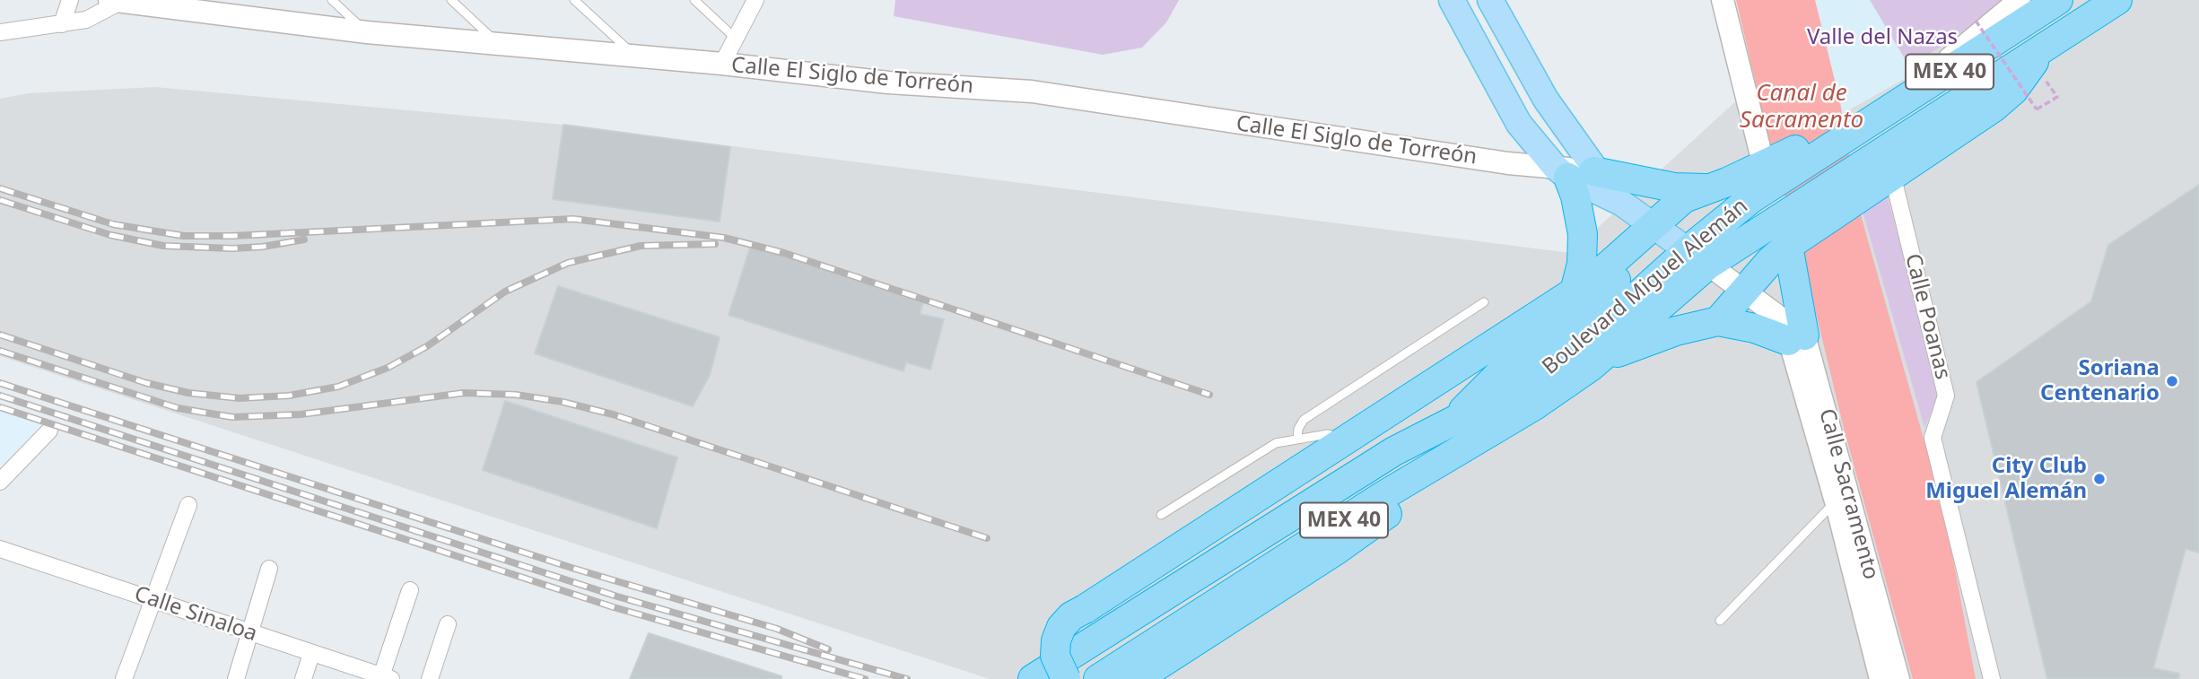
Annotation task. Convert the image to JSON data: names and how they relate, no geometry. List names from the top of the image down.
{
  "streets": {
    "highway": ["MEX 40", "Boulevard Miguel Alemán"],
    "street": [
      "Calle El Siglo de Torreón",
      "Calle Poanas",
      "Calle Sacramento",
      "Calle Sinaloa"
    ]
  },
  "crossings": [
    ["Boulevard Miguel Alemán", "Calle Poanas"]
  ],
  "water": ["Canal de Sacramento"],
  "parks": ["Valle del Nazas"],
  "places": ["Soriana Centenario", "City Club Miguel Alemán"]
}
